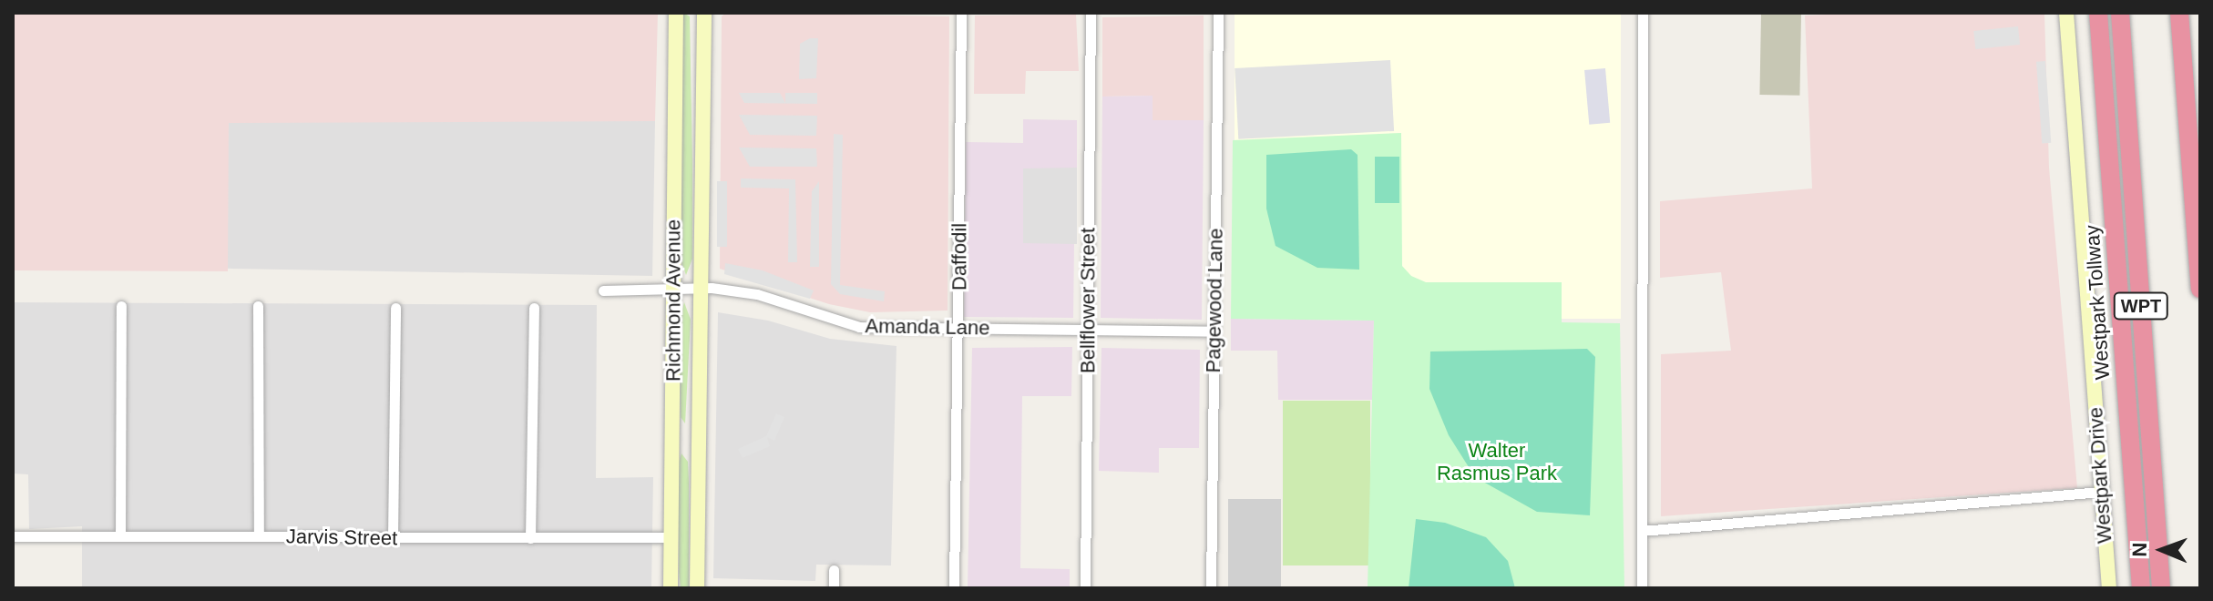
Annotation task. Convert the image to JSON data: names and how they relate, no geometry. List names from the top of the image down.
{
  "streets": {
    "highway": ["Westpark Tollway", "WPT"],
    "main road": ["Richmond Avenue", "Westpark Drive"],
    "street": [
      "Daffodil",
      "Bellflower Street",
      "Pagewood Lane",
      "Amanda Lane",
      "Jarvis Street"
    ]
  },
  "crossings": [
    ["Daffodil", "Amanda Lane"],
    ["Richmond Avenue", "Amanda Lane"],
    ["Richmond Avenue", "Jarvis Street"],
    ["Bellflower Street", "Amanda Lane"],
    ["Pagewood Lane", "Amanda Lane"]
  ],
  "parks": ["Walter Rasmus Park"],
  "north": "left"
}
